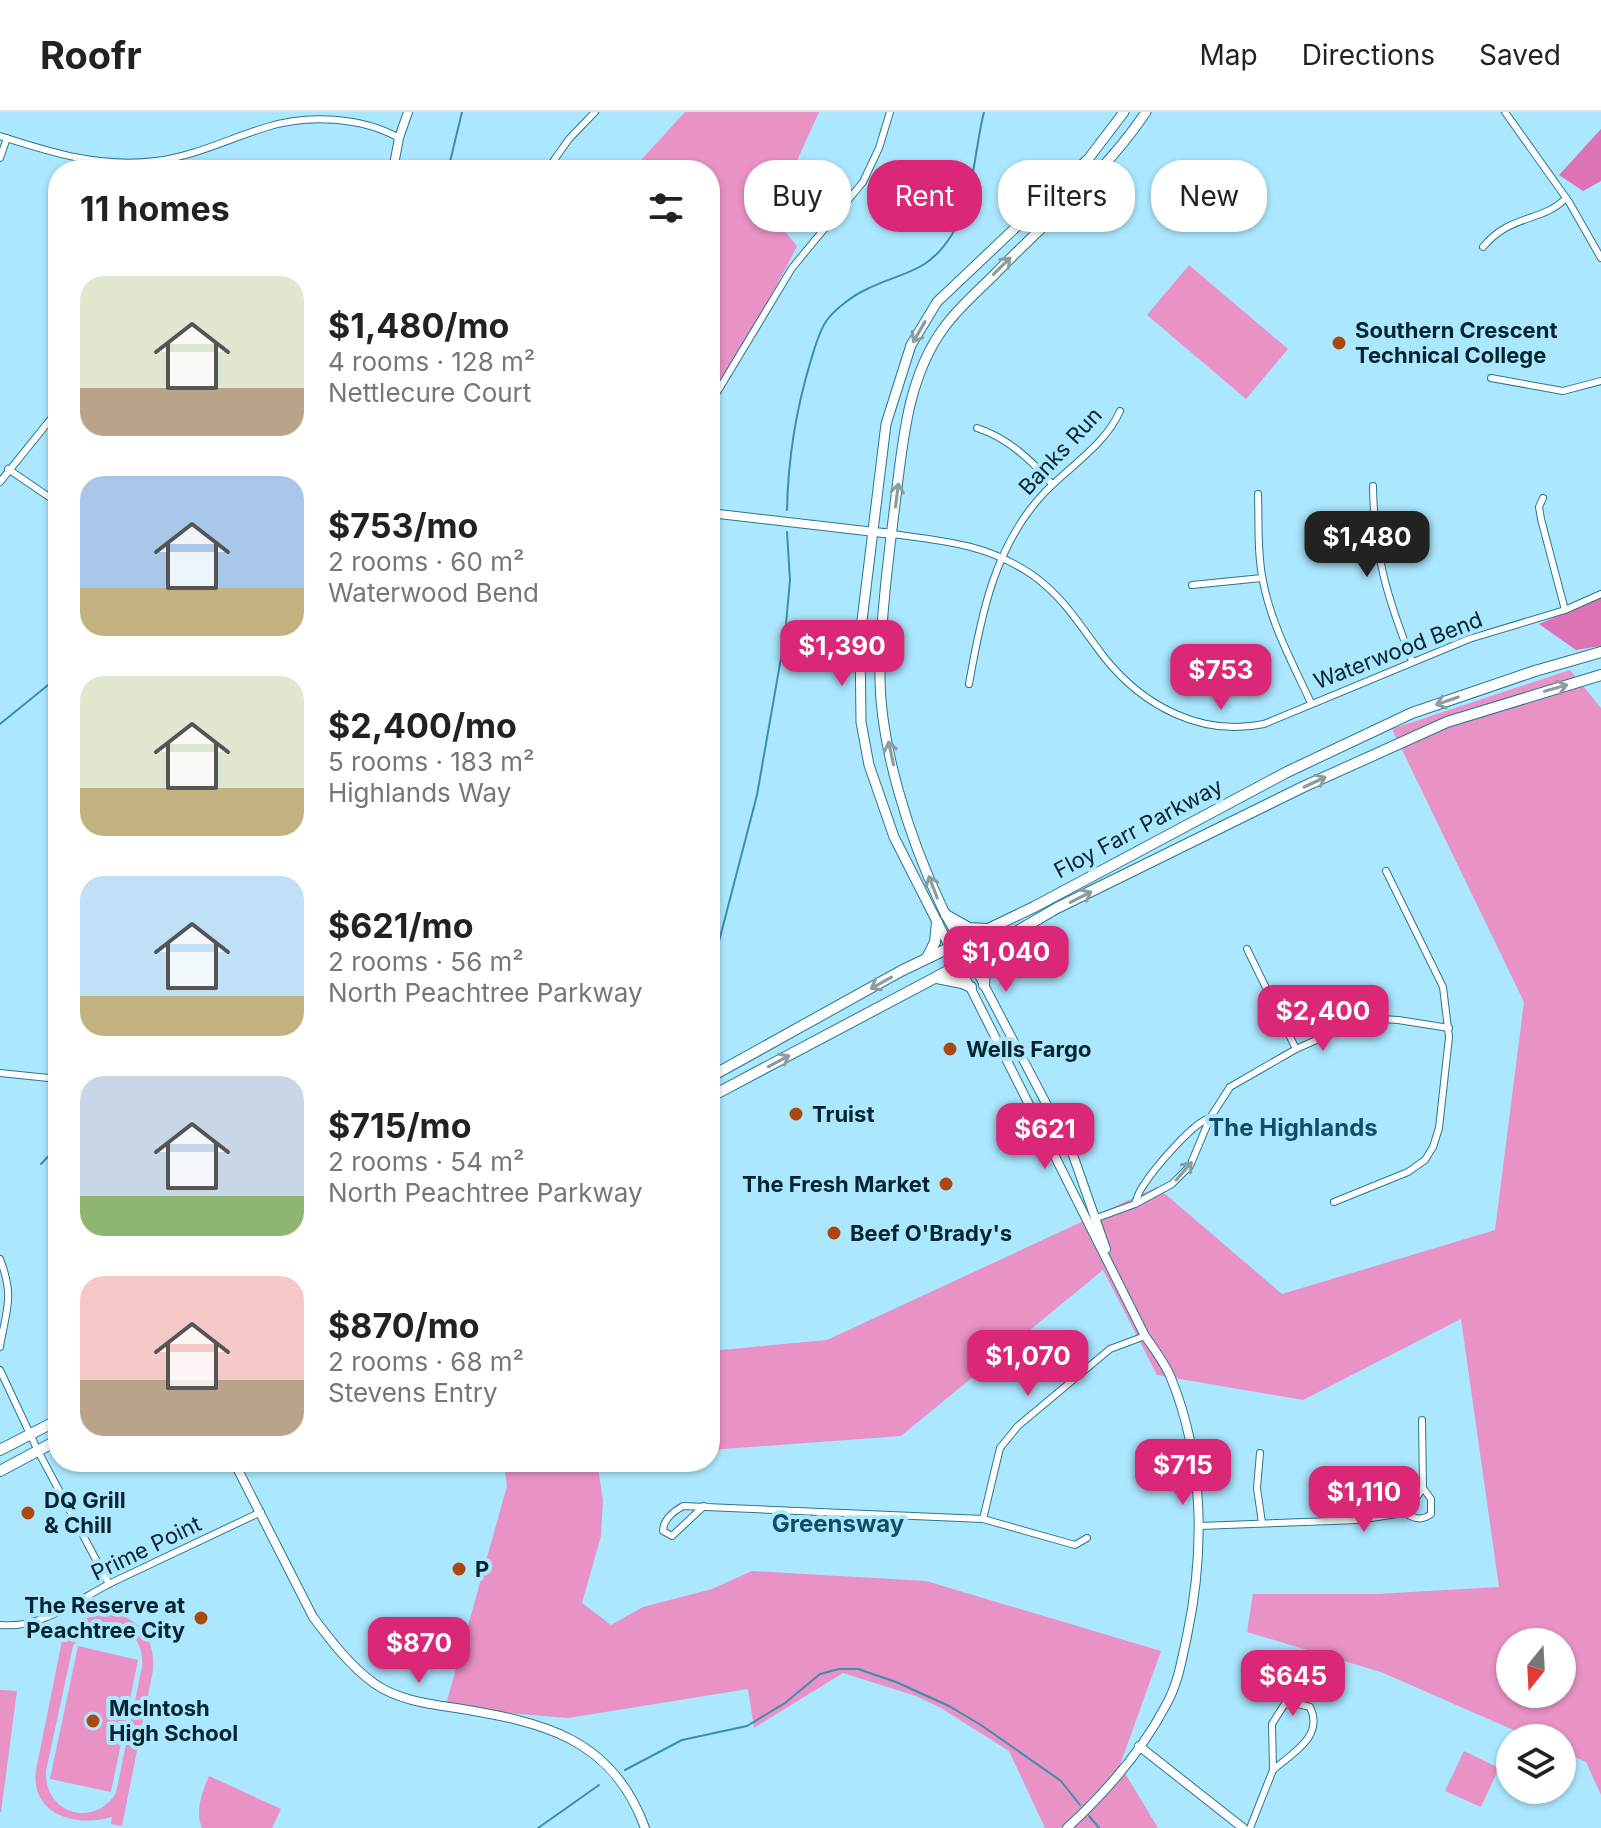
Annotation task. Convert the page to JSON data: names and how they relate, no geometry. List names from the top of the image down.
{
  "streets": {
    "main road": ["Floy Farr Parkway"],
    "street": ["Banks Run", "Waterwood Bend", "Prime Point"]
  },
  "crossings": [
    ["Banks Run", "Waterwood Bend"]
  ],
  "districts": ["The Highlands", "Greensway"],
  "places": [
    "Southern Crescent Technical College",
    "Wells Fargo",
    "Truist",
    "The Fresh Market",
    "Beef O'Brady's",
    "DQ Grill & Chill",
    "P",
    "The Reserve at Peachtree City",
    "McIntosh High School"
  ],
  "north": "bottom",
  "page": {
    "header": "Roofr",
    "nav": ["Map", "Directions", "Saved"],
    "chip": [
      "Buy",
      "Rent",
      "Filters",
      "New"
    ],
    "heading": "11 homes",
    "list": [
      {
        "name": "$1,480/mo",
        "note": "4 rooms · 128 m² · Nettlecure Court"
      },
      {
        "name": "$753/mo",
        "note": "2 rooms · 60 m² · Waterwood Bend"
      },
      {
        "name": "$2,400/mo",
        "note": "5 rooms · 183 m² · Highlands Way"
      },
      {
        "name": "$621/mo",
        "note": "2 rooms · 56 m² · North Peachtree Parkway"
      },
      {
        "name": "$715/mo",
        "note": "2 rooms · 54 m² · North Peachtree Parkway"
      },
      {
        "name": "$870/mo",
        "note": "2 rooms · 68 m² · Stevens Entry"
      }
    ],
    "price": [
      "$1,480",
      "$1,390",
      "$753",
      "$1,040",
      "$2,400",
      "$621",
      "$1,070",
      "$715",
      "$1,110",
      "$870",
      "$645"
    ]
  }
}
